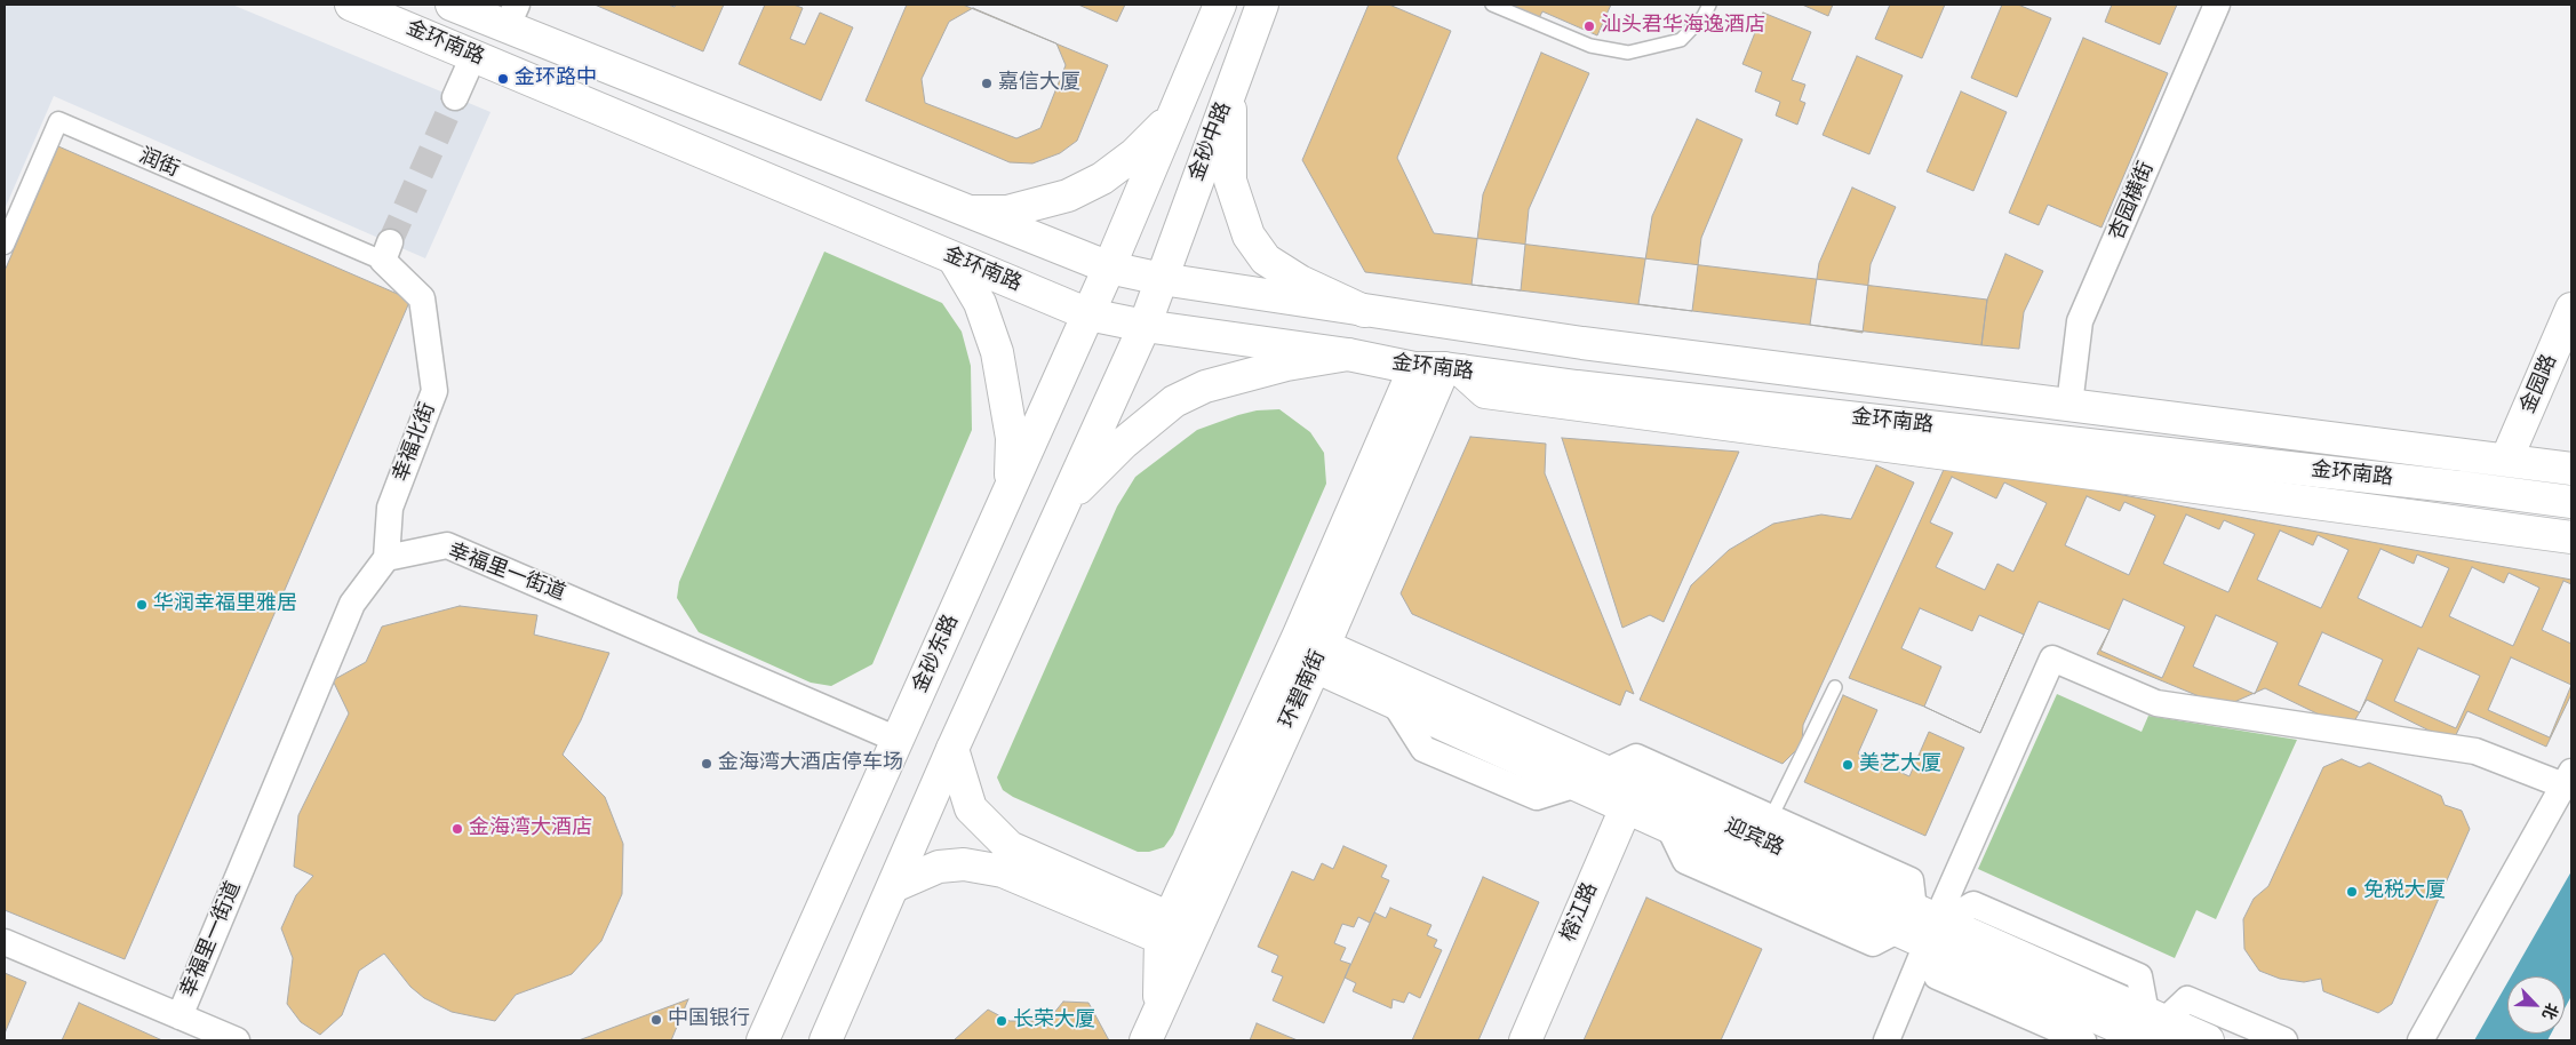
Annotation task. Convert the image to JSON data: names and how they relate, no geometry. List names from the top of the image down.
{
  "streets": {
    "main road": [
      "金环南路",
      "金砂中路",
      "金园路",
      "金砂东路",
      "环碧南街",
      "迎宾路",
      "榕江路"
    ],
    "street": [
      "润街",
      "杏园横街",
      "幸福北街",
      "幸福里一街道"
    ]
  },
  "crossings": [
    ["金环南路", "金砂中路"],
    ["金环南路", "杏园横街"],
    ["金环南路", "金园路"],
    ["金环南路", "金砂东路"],
    ["金环南路", "环碧南街"],
    ["润街", "幸福北街"],
    ["幸福北街", "幸福里一街道"],
    ["幸福里一街道", "金砂东路"],
    ["环碧南街", "迎宾路"],
    ["迎宾路", "榕江路"]
  ],
  "places": [
    "汕头君华海逸酒店",
    "金环路中",
    "嘉信大厦",
    "华润幸福里雅居",
    "金海湾大酒店停车场",
    "美艺大厦",
    "金海湾大酒店",
    "免税大厦",
    "中国银行",
    "长荣大厦"
  ],
  "north": "bottom right"
}
